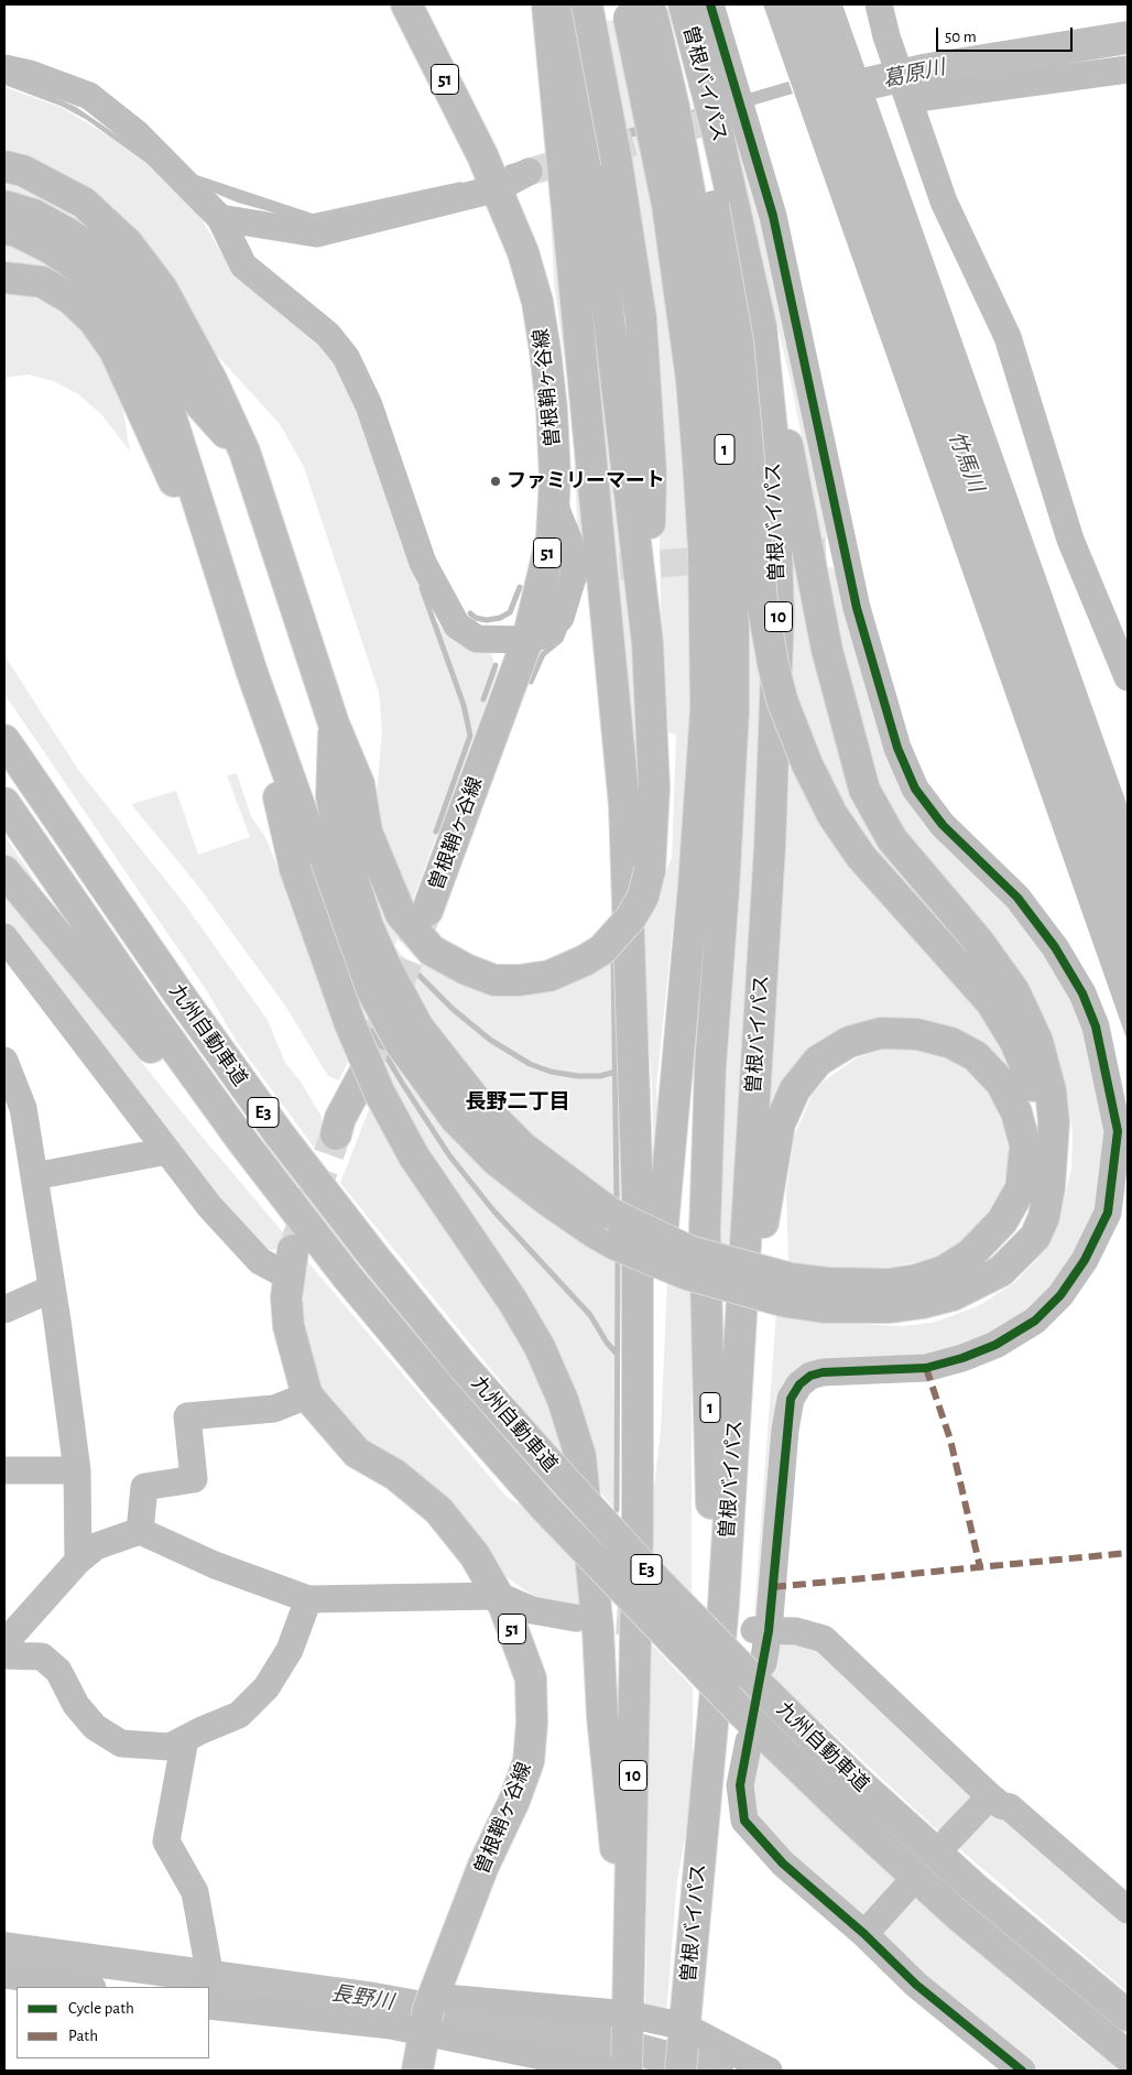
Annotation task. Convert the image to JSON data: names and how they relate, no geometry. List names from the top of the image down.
{
  "streets": {
    "main road": [
      "51",
      "曽根バイパス",
      "曽根鞘ヶ谷線",
      "1",
      "10",
      "九州自動車道",
      "E3"
    ]
  },
  "crossings": [
    ["曽根バイパス", "1"],
    ["1", "10"]
  ],
  "districts": ["長野二丁目"],
  "water": ["葛原川", "竹馬川", "長野川"],
  "places": ["ファミリーマート"],
  "legend": ["Cycle path", "Path"],
  "scale_bar": "50 m"
}
